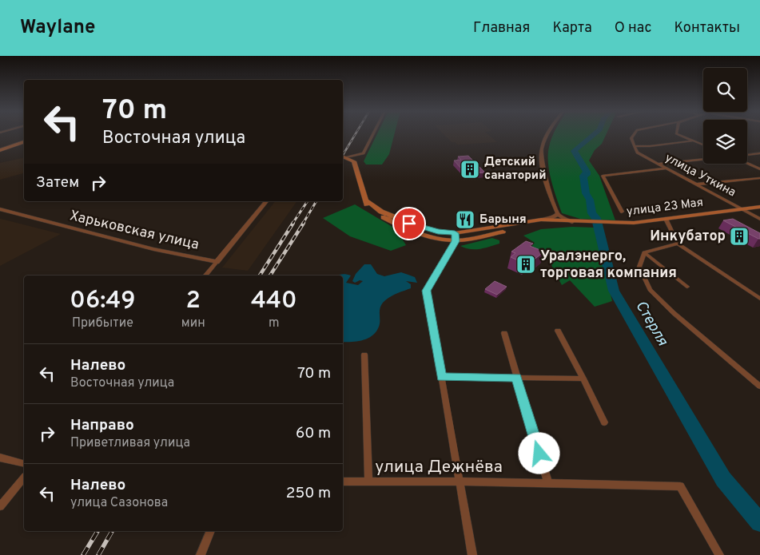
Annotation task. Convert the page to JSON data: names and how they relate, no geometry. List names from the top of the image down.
{
  "streets": {
    "main road": ["улица 23 Мая"],
    "street": ["улица Уткина", "Харьковская улица", "улица Дежнёва"]
  },
  "crossings": [
    ["улица Уткина", "улица 23 Мая"]
  ],
  "water": ["Стерля"],
  "places": {
    "building": ["Детский санаторий", "Инкубатор", "Уралэнерго, торговая компания"],
    "restaurant": ["Барыня"]
  },
  "page": {
    "header": "Waylane",
    "nav": [
      "Главная",
      "Карта",
      "О нас",
      "Контакты"
    ],
    "turn": ["70 m", "Восточная улица"],
    "then": "Затем",
    "eta": [
      "06:49",
      "Прибытие",
      "2",
      "мин",
      "440",
      "m"
    ],
    "list": [
      {
        "name": "Налево",
        "note": "Восточная улица",
        "value": "70 m"
      },
      {
        "name": "Направо",
        "note": "Приветливая улица",
        "value": "60 m"
      },
      {
        "name": "Налево",
        "note": "улица Сазонова",
        "value": "250 m"
      }
    ]
  }
}
